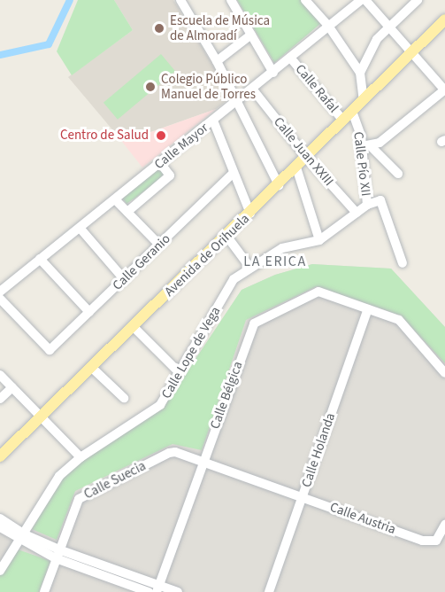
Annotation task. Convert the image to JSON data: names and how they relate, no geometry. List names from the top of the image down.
{
  "streets": {
    "main road": ["Avenida de Orihuela"],
    "street": [
      "Calle Rafal",
      "Calle Mayor",
      "Calle Juan XXIII",
      "Calle Pío XII",
      "Calle Geranio",
      "Calle Lope de Vega",
      "Calle Bélgica",
      "Calle Holanda",
      "Calle Suecia",
      "Calle Austria"
    ]
  },
  "crossings": [
    ["Calle Rafal", "Calle Mayor"],
    ["Calle Rafal", "Avenida de Orihuela"],
    ["Calle Mayor", "Calle Juan XXIII"],
    ["Calle Juan XXIII", "Calle Pío XII"],
    ["Calle Juan XXIII", "Avenida de Orihuela"],
    ["Calle Juan XXIII", "Calle Lope de Vega"],
    ["Calle Pío XII", "Avenida de Orihuela"],
    ["Calle Pío XII", "Calle Lope de Vega"],
    ["Calle Bélgica", "Calle Holanda"],
    ["Calle Bélgica", "Calle Suecia"],
    ["Calle Bélgica", "Calle Austria"],
    ["Calle Holanda", "Calle Austria"],
    ["Calle Suecia", "Calle Austria"]
  ],
  "districts": ["LA ERICA"],
  "places": ["Escuela de Música de Almoradí", "Colegio Público Manuel de Torres", "Centro de Salud"]
}
